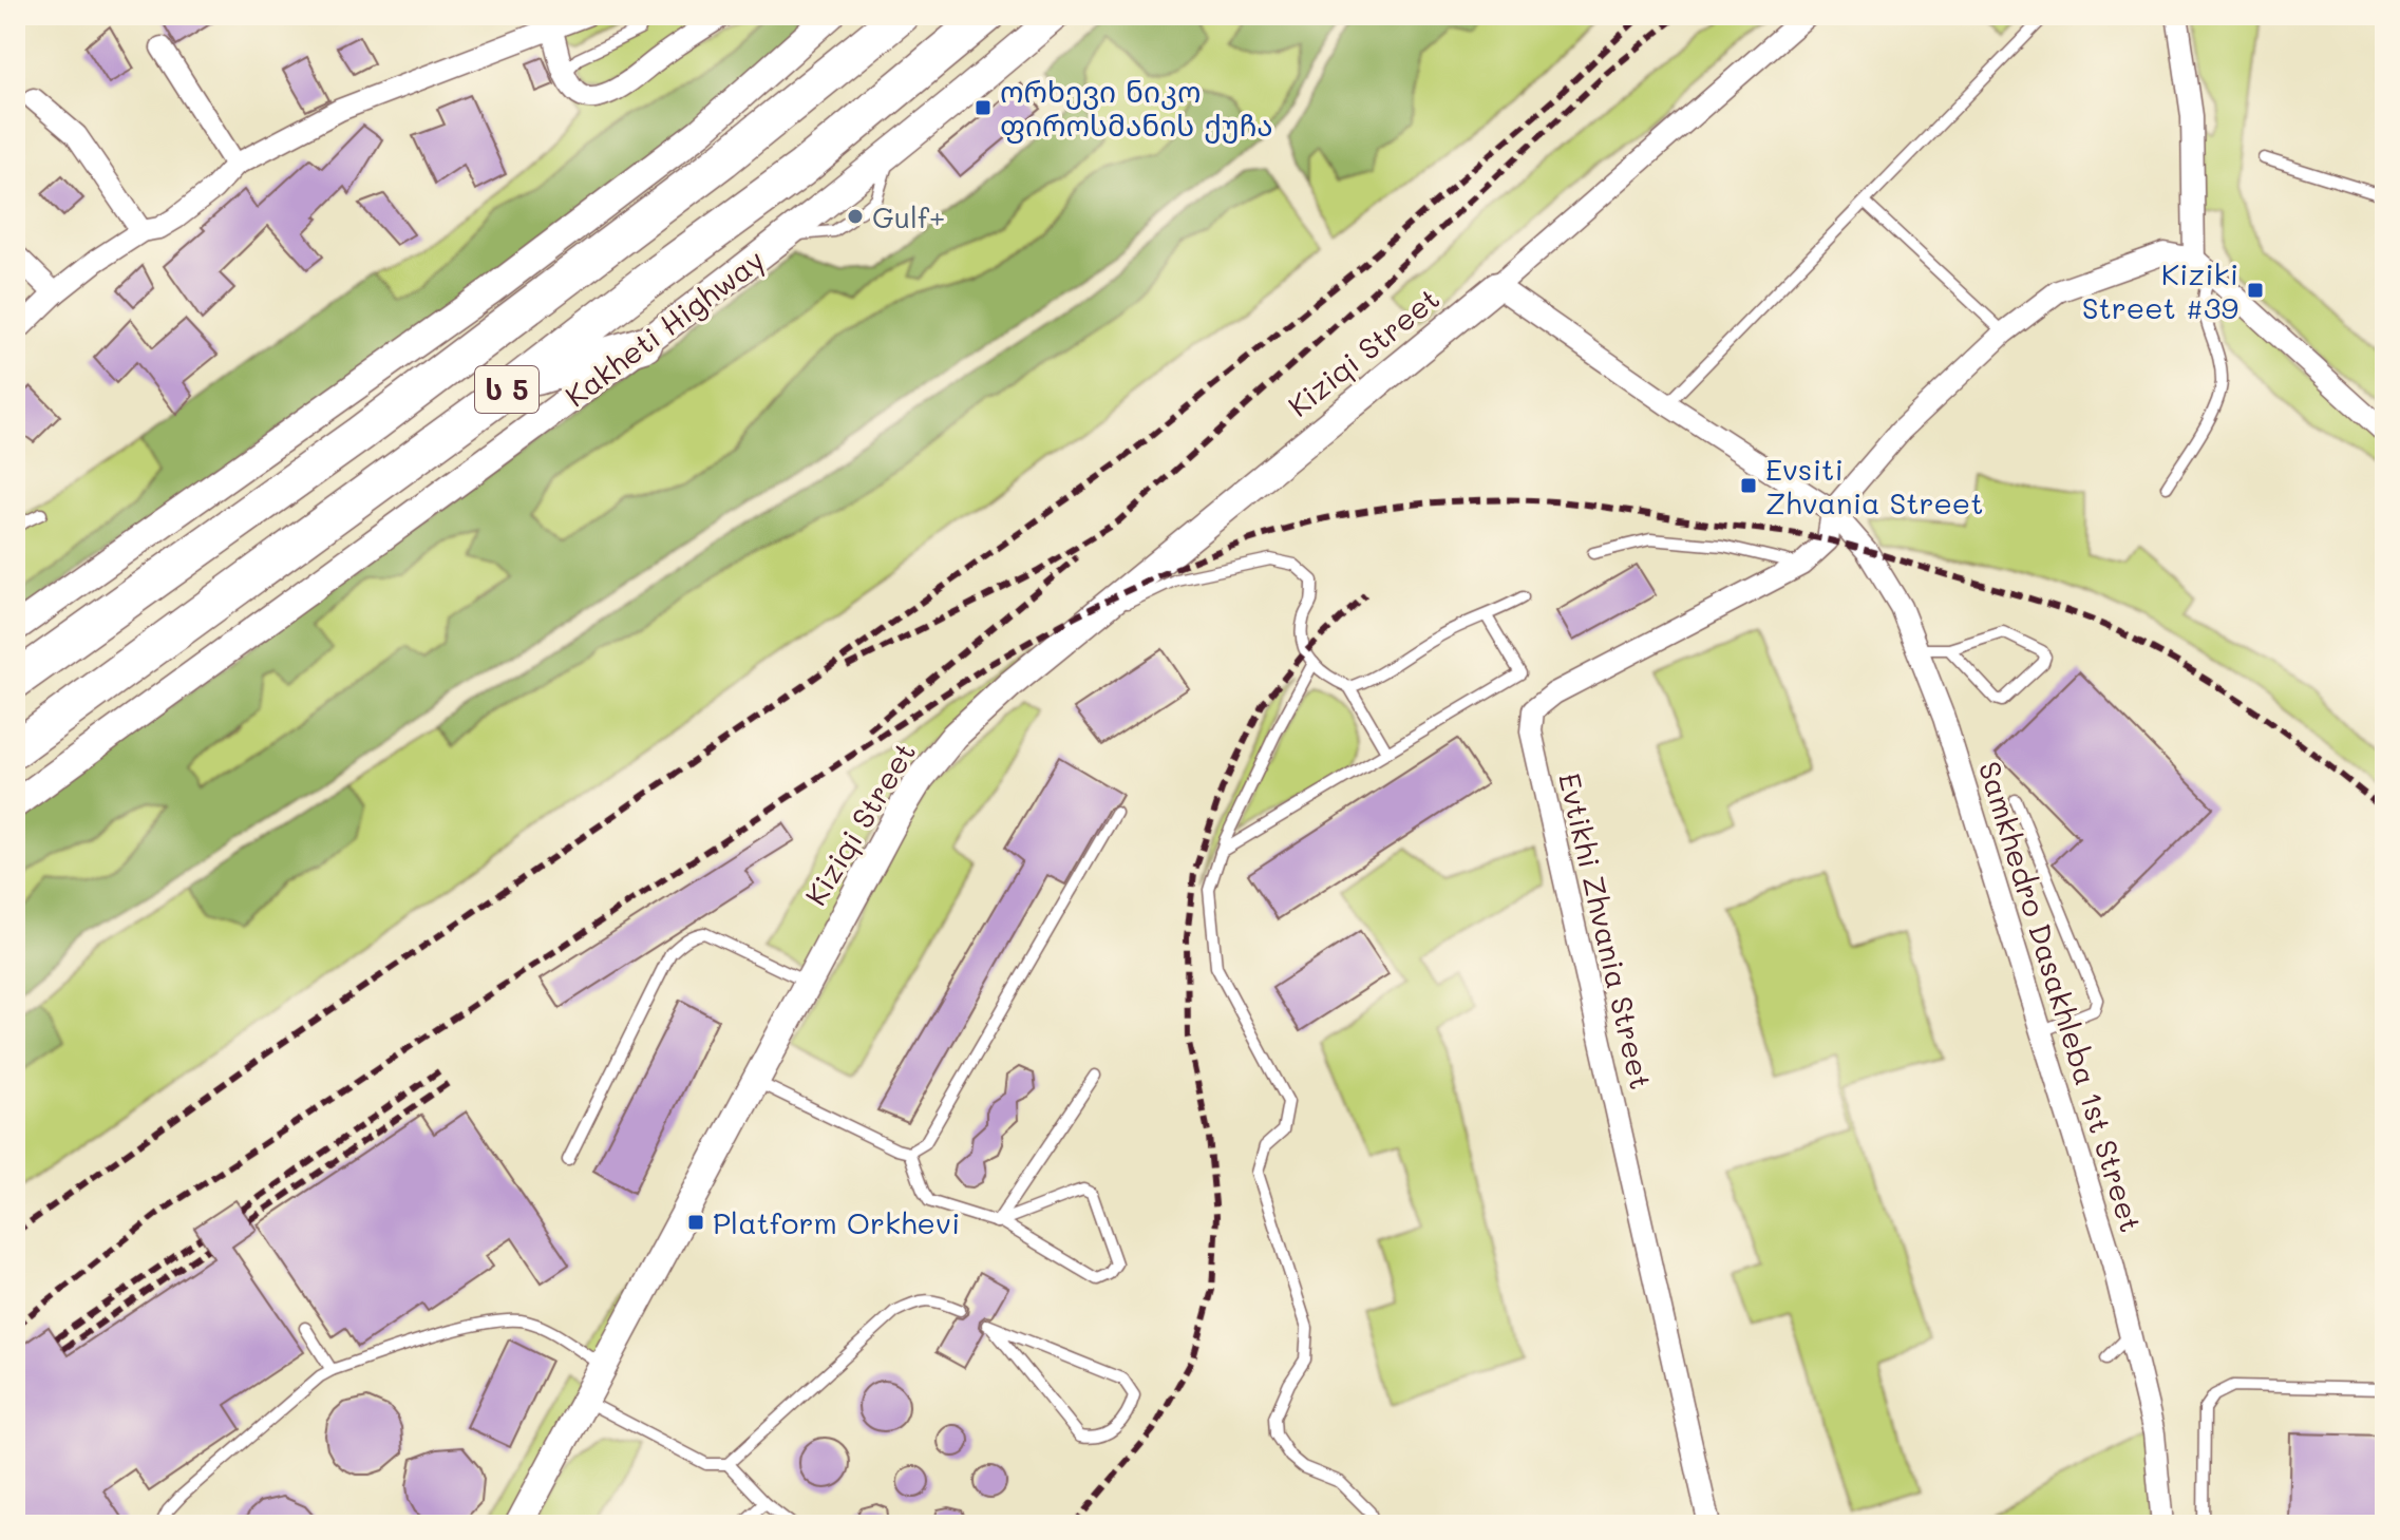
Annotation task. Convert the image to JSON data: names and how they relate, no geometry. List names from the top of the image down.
{
  "streets": {
    "highway": ["Kakheti Highway", "ს 5"],
    "street": ["Kiziqi Street", "Evtikhi Zhvania Street", "Samkhedro Dasakhleba 1st Street"]
  },
  "crossings": [
    ["Evtikhi Zhvania Street", "Samkhedro Dasakhleba 1st Street"]
  ],
  "places": {
    "transit": [
      "ორხევი ნიკო ფიროსმანის ქუჩა",
      "Kiziki Street #39",
      "Evsiti Zhvania Street",
      "Platform Orkhevi"
    ],
    "other": ["Gulf+"]
  }
}
